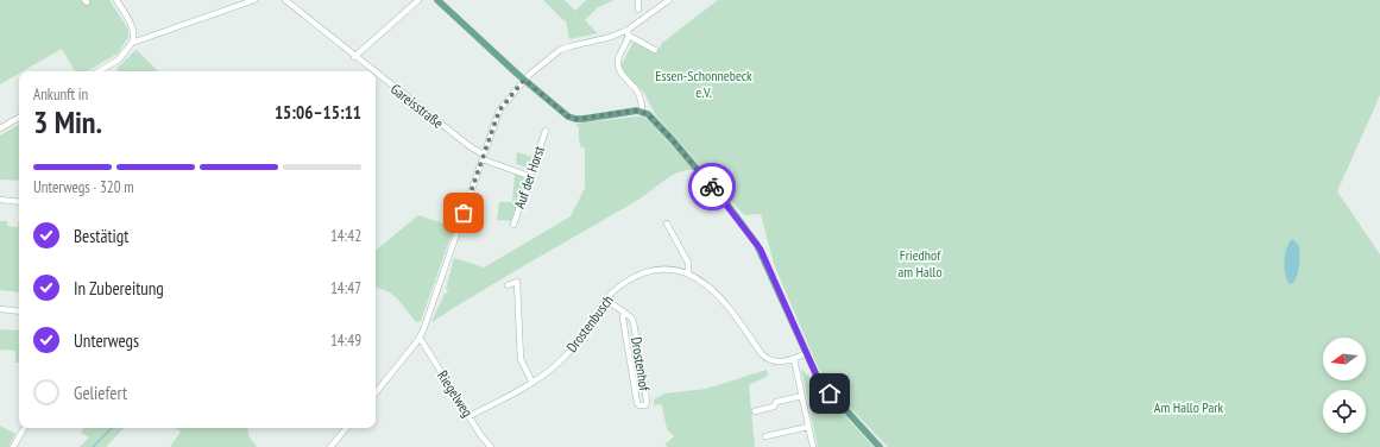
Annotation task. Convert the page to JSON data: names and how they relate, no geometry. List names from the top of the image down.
{
  "streets": {
    "street": [
      "Gareisstraße",
      "Auf der Horst",
      "Drostenbusch",
      "Drostenhof",
      "Riegelweg"
    ]
  },
  "crossings": [
    ["Gareisstraße", "Auf der Horst"],
    ["Drostenbusch", "Drostenhof"],
    ["Drostenbusch", "Riegelweg"]
  ],
  "parks": ["Essen-Schonnebeck e.V.", "Friedhof am Hallo", "Am Hallo Park"],
  "north": "left",
  "page": {
    "heading": ["3 Min.", "Ankunft in", "15:06–15:11"],
    "bar": "Unterwegs · 320 m",
    "list": [
      ["Bestätigt", "14:42"],
      ["In Zubereitung", "14:47"],
      ["Unterwegs", "14:49"],
      "Geliefert"
    ]
  }
}
